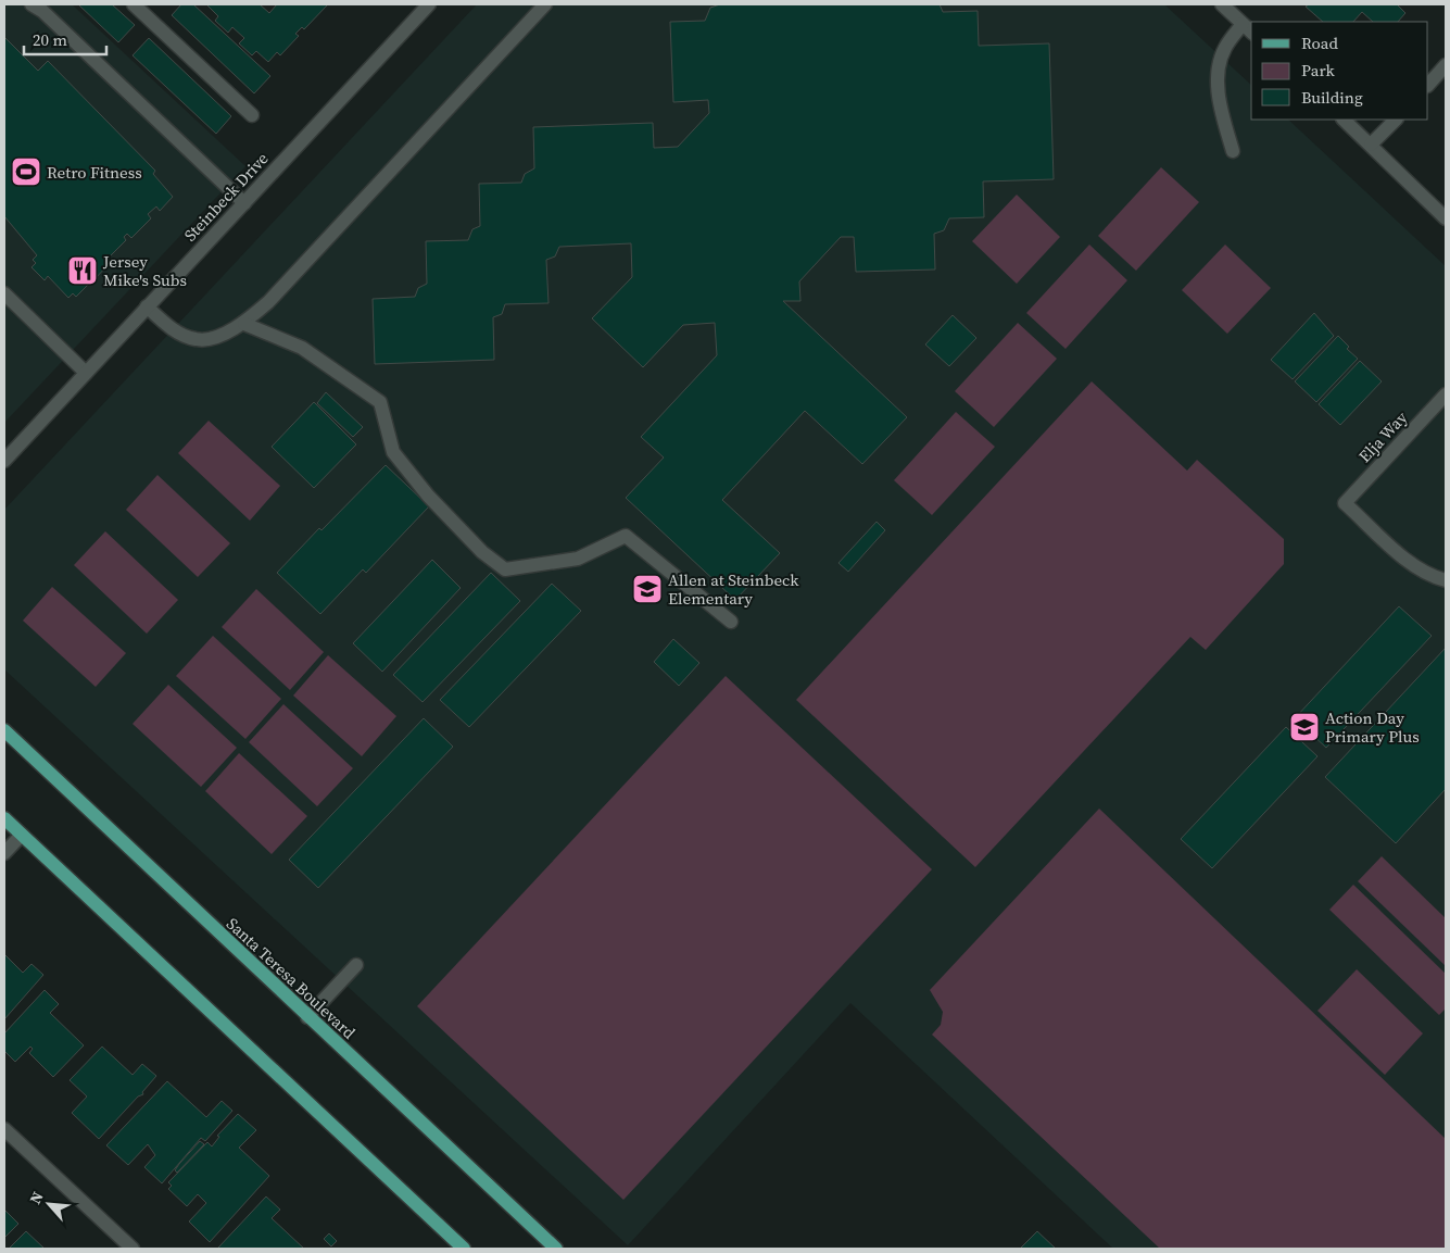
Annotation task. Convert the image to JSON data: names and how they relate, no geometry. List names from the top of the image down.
{
  "streets": {
    "main road": ["Santa Teresa Boulevard"],
    "street": ["Steinbeck Drive", "Elja Way"]
  },
  "places": {
    "sports": ["Retro Fitness"],
    "restaurant": ["Jersey Mike's Subs"],
    "school or university": ["Allen at Steinbeck Elementary", "Action Day Primary Plus"]
  },
  "legend": ["Road", "Park", "Building"],
  "scale_bar": "20 m",
  "north": "top left"
}
